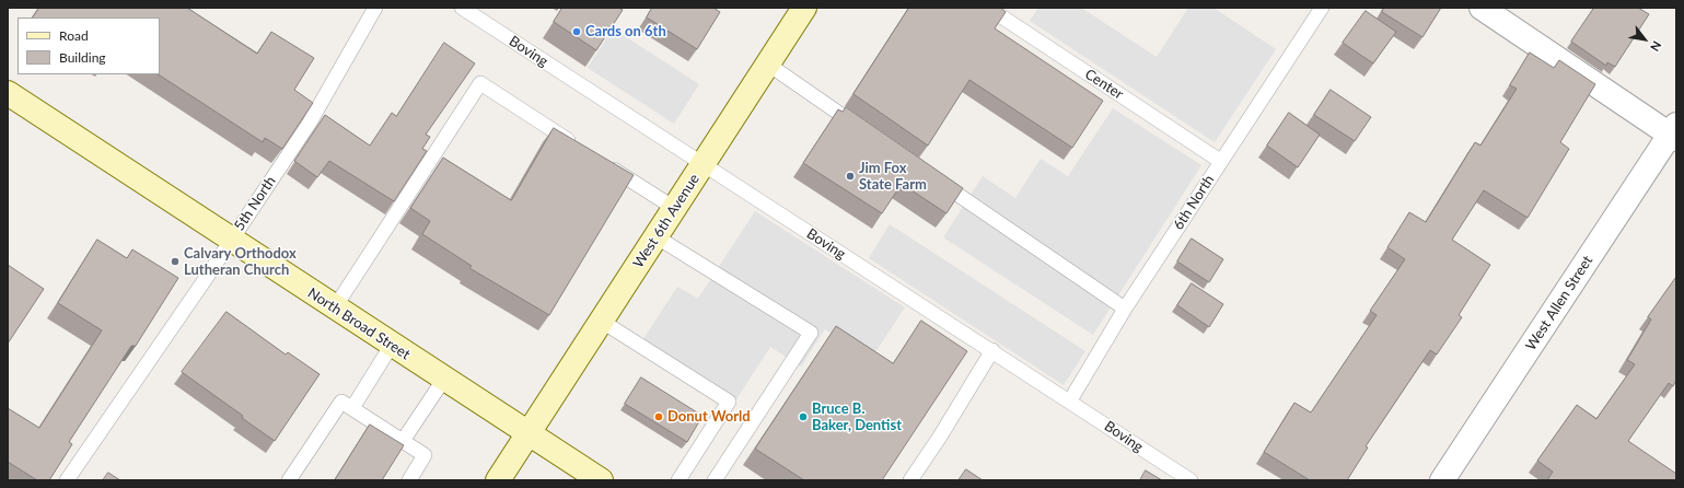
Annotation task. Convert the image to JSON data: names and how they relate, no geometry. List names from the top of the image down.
{
  "streets": {
    "street": ["West 6th Avenue", "West Allen Street", "North Broad Street"],
    "lane": [
      "Boving",
      "Center",
      "6th North",
      "5th North"
    ]
  },
  "crossings": [
    ["Boving", "6th North"],
    ["Boving", "West 6th Avenue"],
    ["Center", "6th North"],
    ["5th North", "North Broad Street"],
    ["West 6th Avenue", "North Broad Street"]
  ],
  "places": [
    "Cards on 6th",
    "Jim Fox State Farm",
    "Calvary Orthodox Lutheran Church",
    "Donut World",
    "Bruce B. Baker, Dentist"
  ],
  "legend": ["Road", "Building"],
  "north": "bottom right"
}
